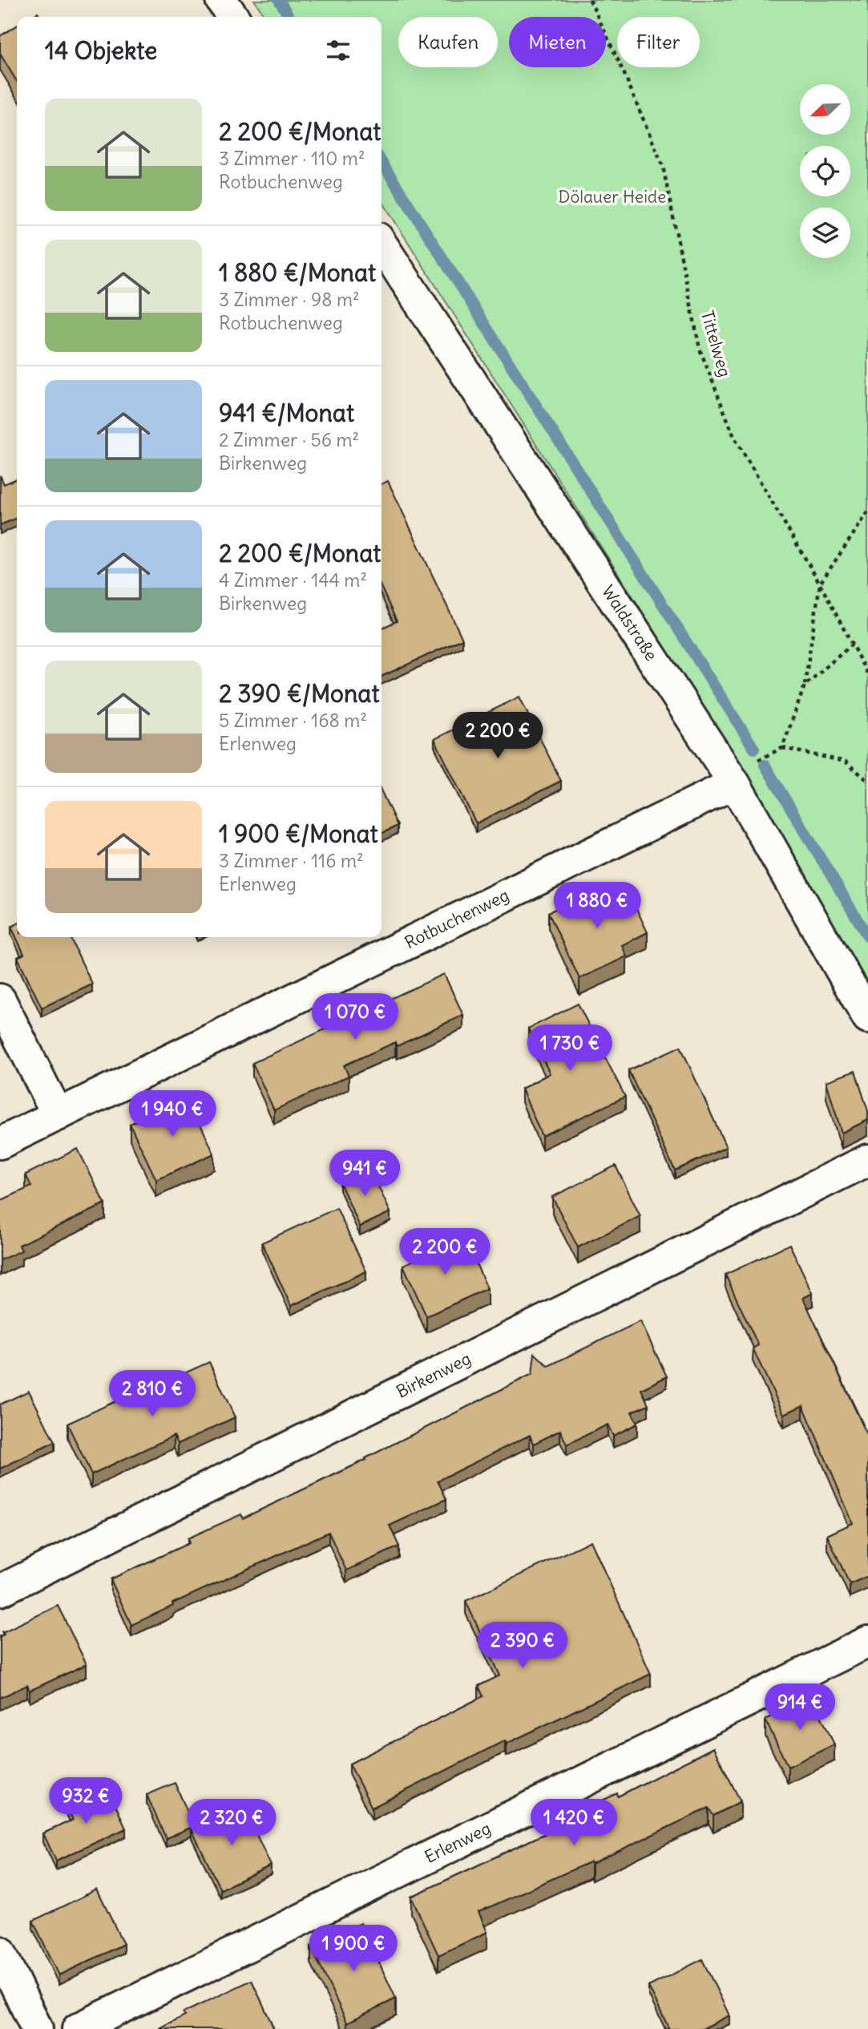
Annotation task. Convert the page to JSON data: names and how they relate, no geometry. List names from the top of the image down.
{
  "streets": {
    "street": [
      "Waldstraße",
      "Rotbuchenweg",
      "Birkenweg",
      "Erlenweg"
    ],
    "path": ["Tittelweg"]
  },
  "crossings": [
    ["Waldstraße", "Rotbuchenweg"]
  ],
  "parks": ["Dölauer Heide"],
  "north": "bottom left",
  "page": {
    "chip": ["Kaufen", "Mieten", "Filter"],
    "heading": "14 Objekte",
    "list": [
      {
        "name": "2 200 €/Monat",
        "note": "3 Zimmer · 110 m² · Rotbuchenweg"
      },
      {
        "name": "1 880 €/Monat",
        "note": "3 Zimmer · 98 m² · Rotbuchenweg"
      },
      {
        "name": "941 €/Monat",
        "note": "2 Zimmer · 56 m² · Birkenweg"
      },
      {
        "name": "2 200 €/Monat",
        "note": "4 Zimmer · 144 m² · Birkenweg"
      },
      {
        "name": "2 390 €/Monat",
        "note": "5 Zimmer · 168 m² · Erlenweg"
      },
      {
        "name": "1 900 €/Monat",
        "note": "3 Zimmer · 116 m² · Erlenweg"
      }
    ],
    "price": [
      "2 200 €",
      "1 880 €",
      "1 070 €",
      "1 730 €",
      "1 940 €",
      "941 €",
      "2 200 €",
      "2 810 €",
      "2 390 €",
      "914 €",
      "932 €",
      "2 320 €",
      "1 420 €",
      "1 900 €"
    ]
  }
}
